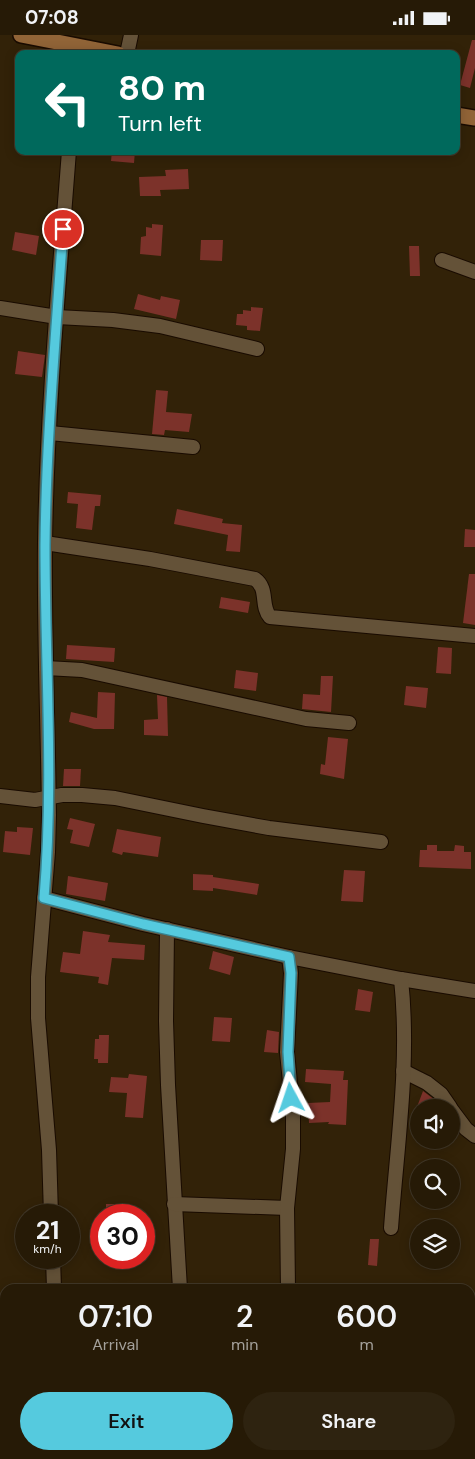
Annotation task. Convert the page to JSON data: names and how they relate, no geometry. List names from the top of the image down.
{
  "page": {
    "status": "07:08",
    "turn": ["80 m", "Turn left"],
    "speed": "21 km/h",
    "limit": "30",
    "eta": [
      "07:10",
      "Arrival",
      "2",
      "min",
      "600",
      "m"
    ],
    "buttons": ["Exit", "Share"]
  }
}
